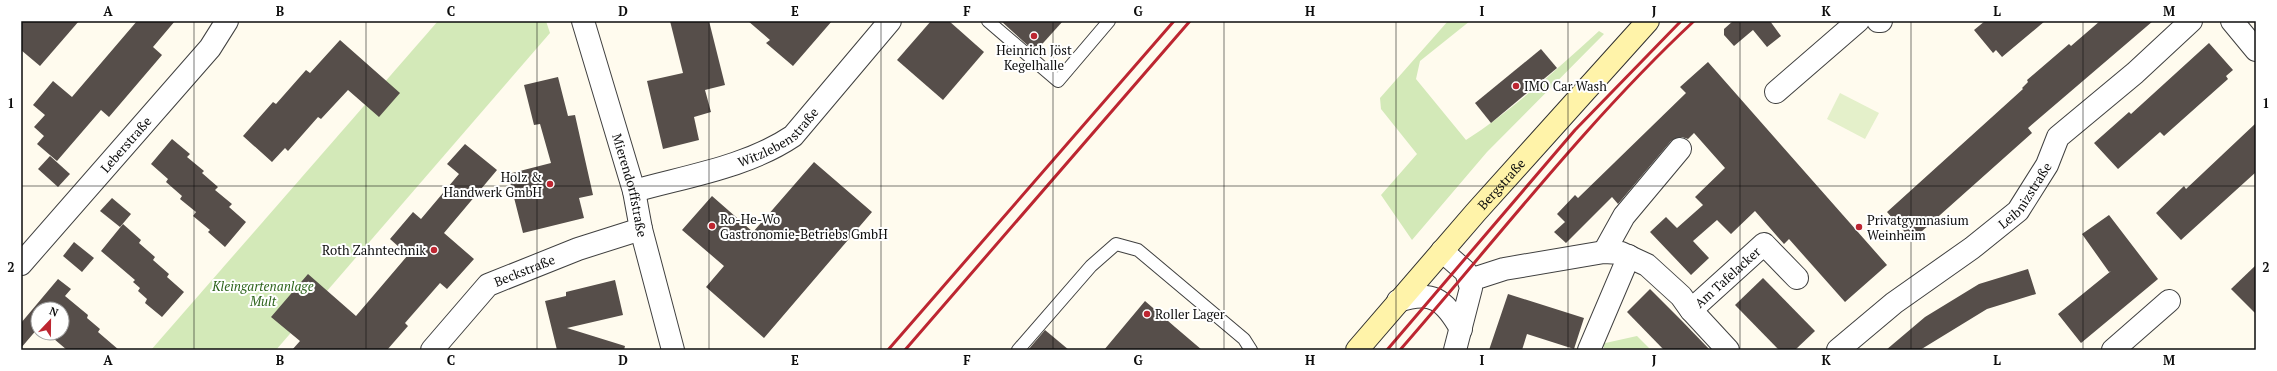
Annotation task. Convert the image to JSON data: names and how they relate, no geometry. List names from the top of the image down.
{
  "streets": {
    "main road": ["Bergstraße"],
    "street": [
      "Witzlebenstraße",
      "Leberstraße",
      "Mierendorffstraße",
      "Leibnizstraße",
      "Beckstraße",
      "Am Tafelacker"
    ]
  },
  "crossings": [
    ["Witzlebenstraße", "Mierendorffstraße"],
    ["Mierendorffstraße", "Beckstraße"]
  ],
  "parks": ["Kleingartenanlage Mult"],
  "places": [
    "Heinrich Jöst Kegelhalle",
    "IMO Car Wash",
    "Holz & Handwerk GmbH",
    "Ro-He-Wo Gastronomie-Betriebs GmbH",
    "Privatgymnasium Weinheim",
    "Roth Zahntechnik",
    "Roller Lager"
  ],
  "north": "top",
  "grid": {
    "columns": [
      "A",
      "B",
      "C",
      "D",
      "E",
      "F",
      "G",
      "H",
      "I",
      "J",
      "K",
      "L",
      "M"
    ],
    "rows": ["1", "2"]
  }
}
